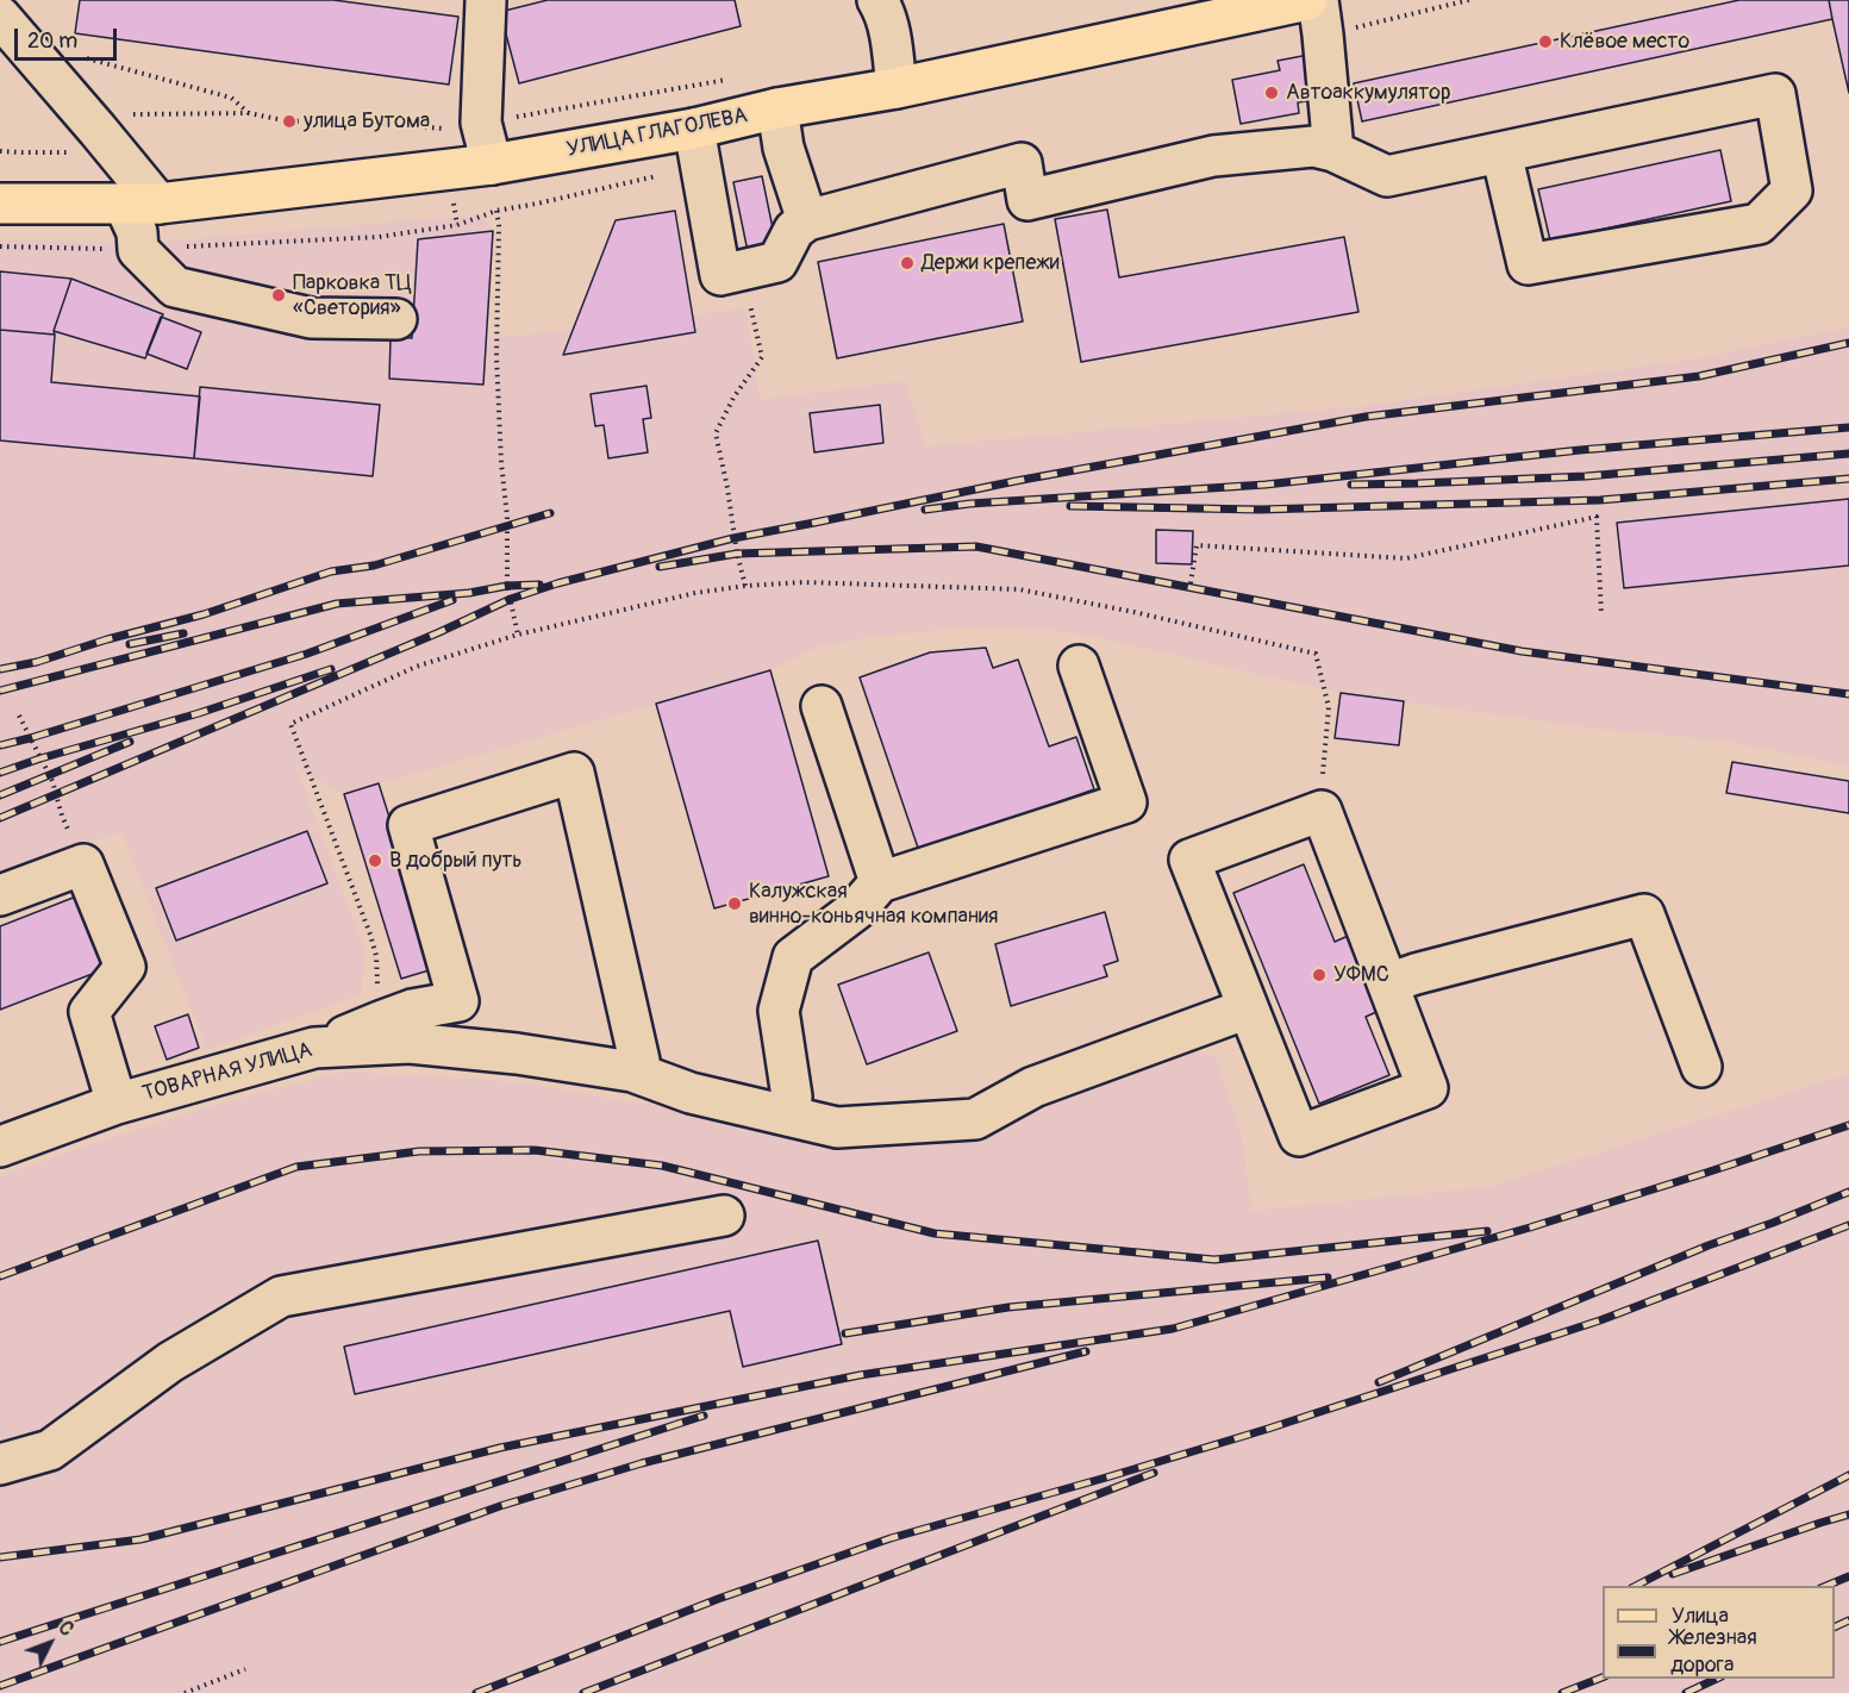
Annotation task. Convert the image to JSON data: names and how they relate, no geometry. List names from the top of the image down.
{
  "streets": {
    "main road": ["УЛИЦА ГЛАГОЛЕВА"],
    "street": ["ТОВАРНАЯ УЛИЦА"]
  },
  "places": [
    "Клёвое место",
    "Автоаккумулятор",
    "улица Бутома",
    "Держи крепежи",
    "Парковка ТЦ «Светория»",
    "В добрый путь",
    "Калужская винно-коньячная компания",
    "УФМС"
  ],
  "legend": ["Улица", "Железная дорога"],
  "scale_bar": "20 m",
  "north": "top right"
}
